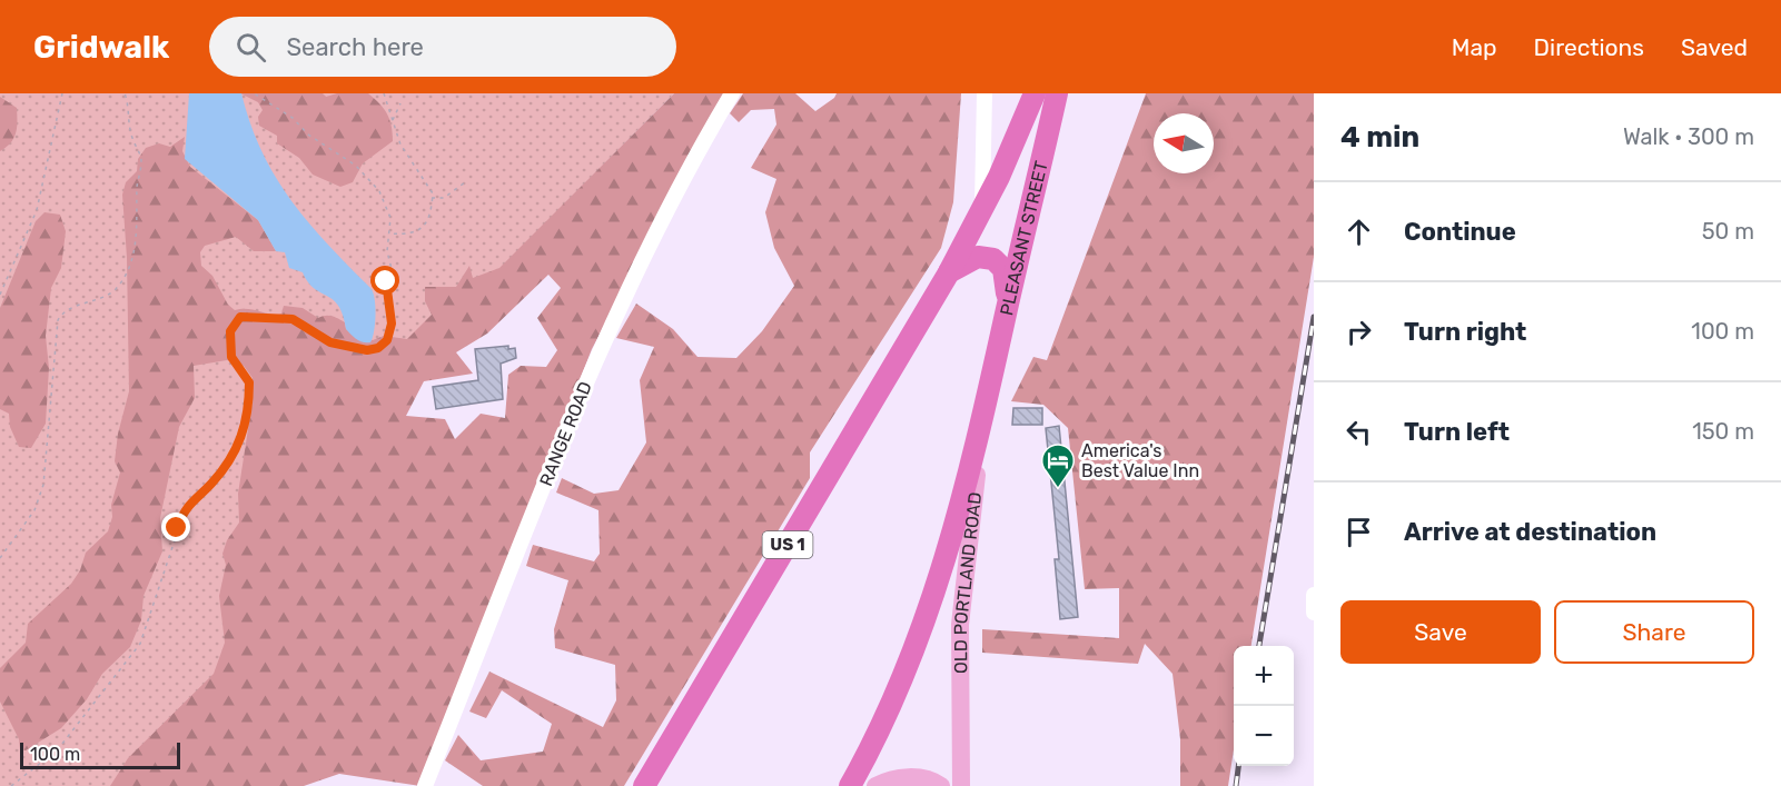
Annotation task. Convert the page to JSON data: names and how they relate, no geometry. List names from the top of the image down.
{
  "streets": {
    "highway": ["PLEASANT STREET", "US 1"],
    "main road": ["OLD PORTLAND ROAD"],
    "street": ["RANGE ROAD"]
  },
  "crossings": [
    ["PLEASANT STREET", "OLD PORTLAND ROAD"]
  ],
  "places": {
    "hotel": ["America's Best Value Inn"]
  },
  "scale_bar": "100 m",
  "north": "left",
  "page": {
    "header": "Gridwalk",
    "search": "Search here",
    "nav": ["Map", "Directions", "Saved"],
    "heading": ["4 min", "Walk · 300 m"],
    "list": [
      ["Continue", "50 m"],
      ["Turn right", "100 m"],
      ["Turn left", "150 m"],
      "Arrive at destination"
    ],
    "buttons": ["Save", "Share"],
    "map_buttons": ["+", "−"],
    "scale": "100 m"
  }
}
